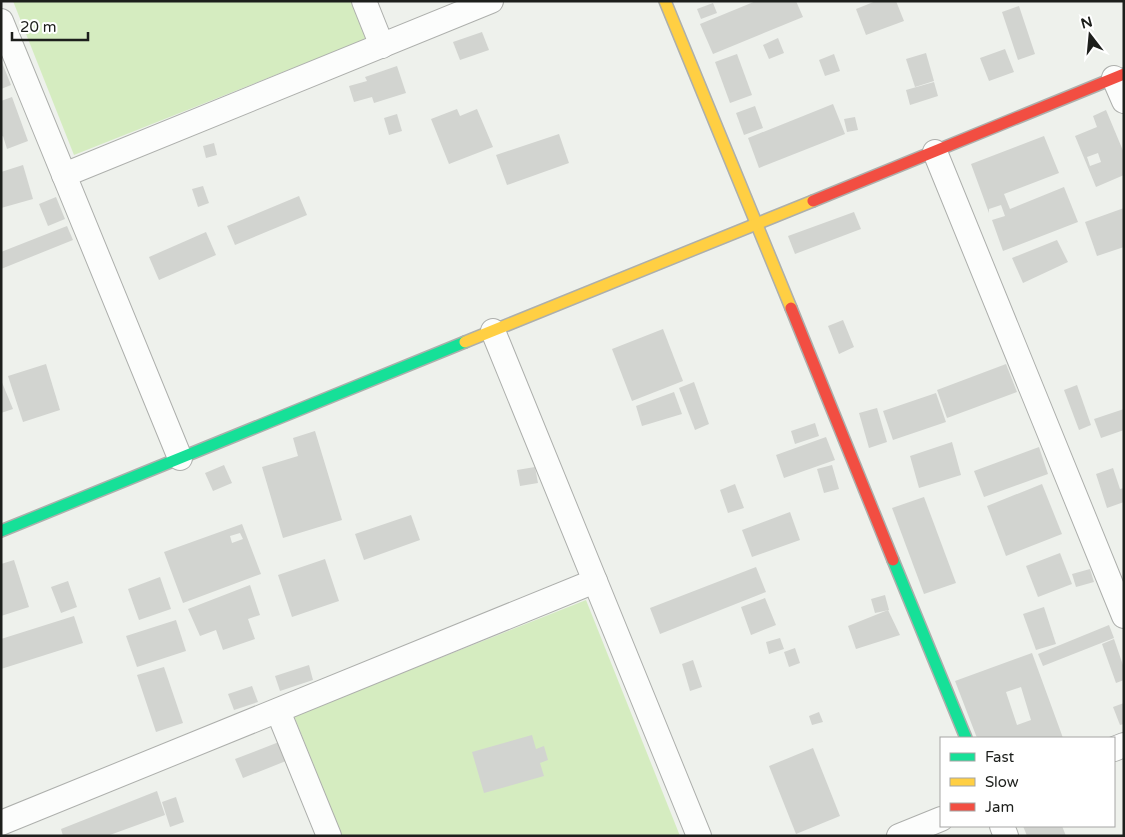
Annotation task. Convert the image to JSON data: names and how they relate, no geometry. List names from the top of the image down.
{
  "legend": ["Fast", "Slow", "Jam"],
  "scale_bar": "20 m",
  "north": "top"
}
